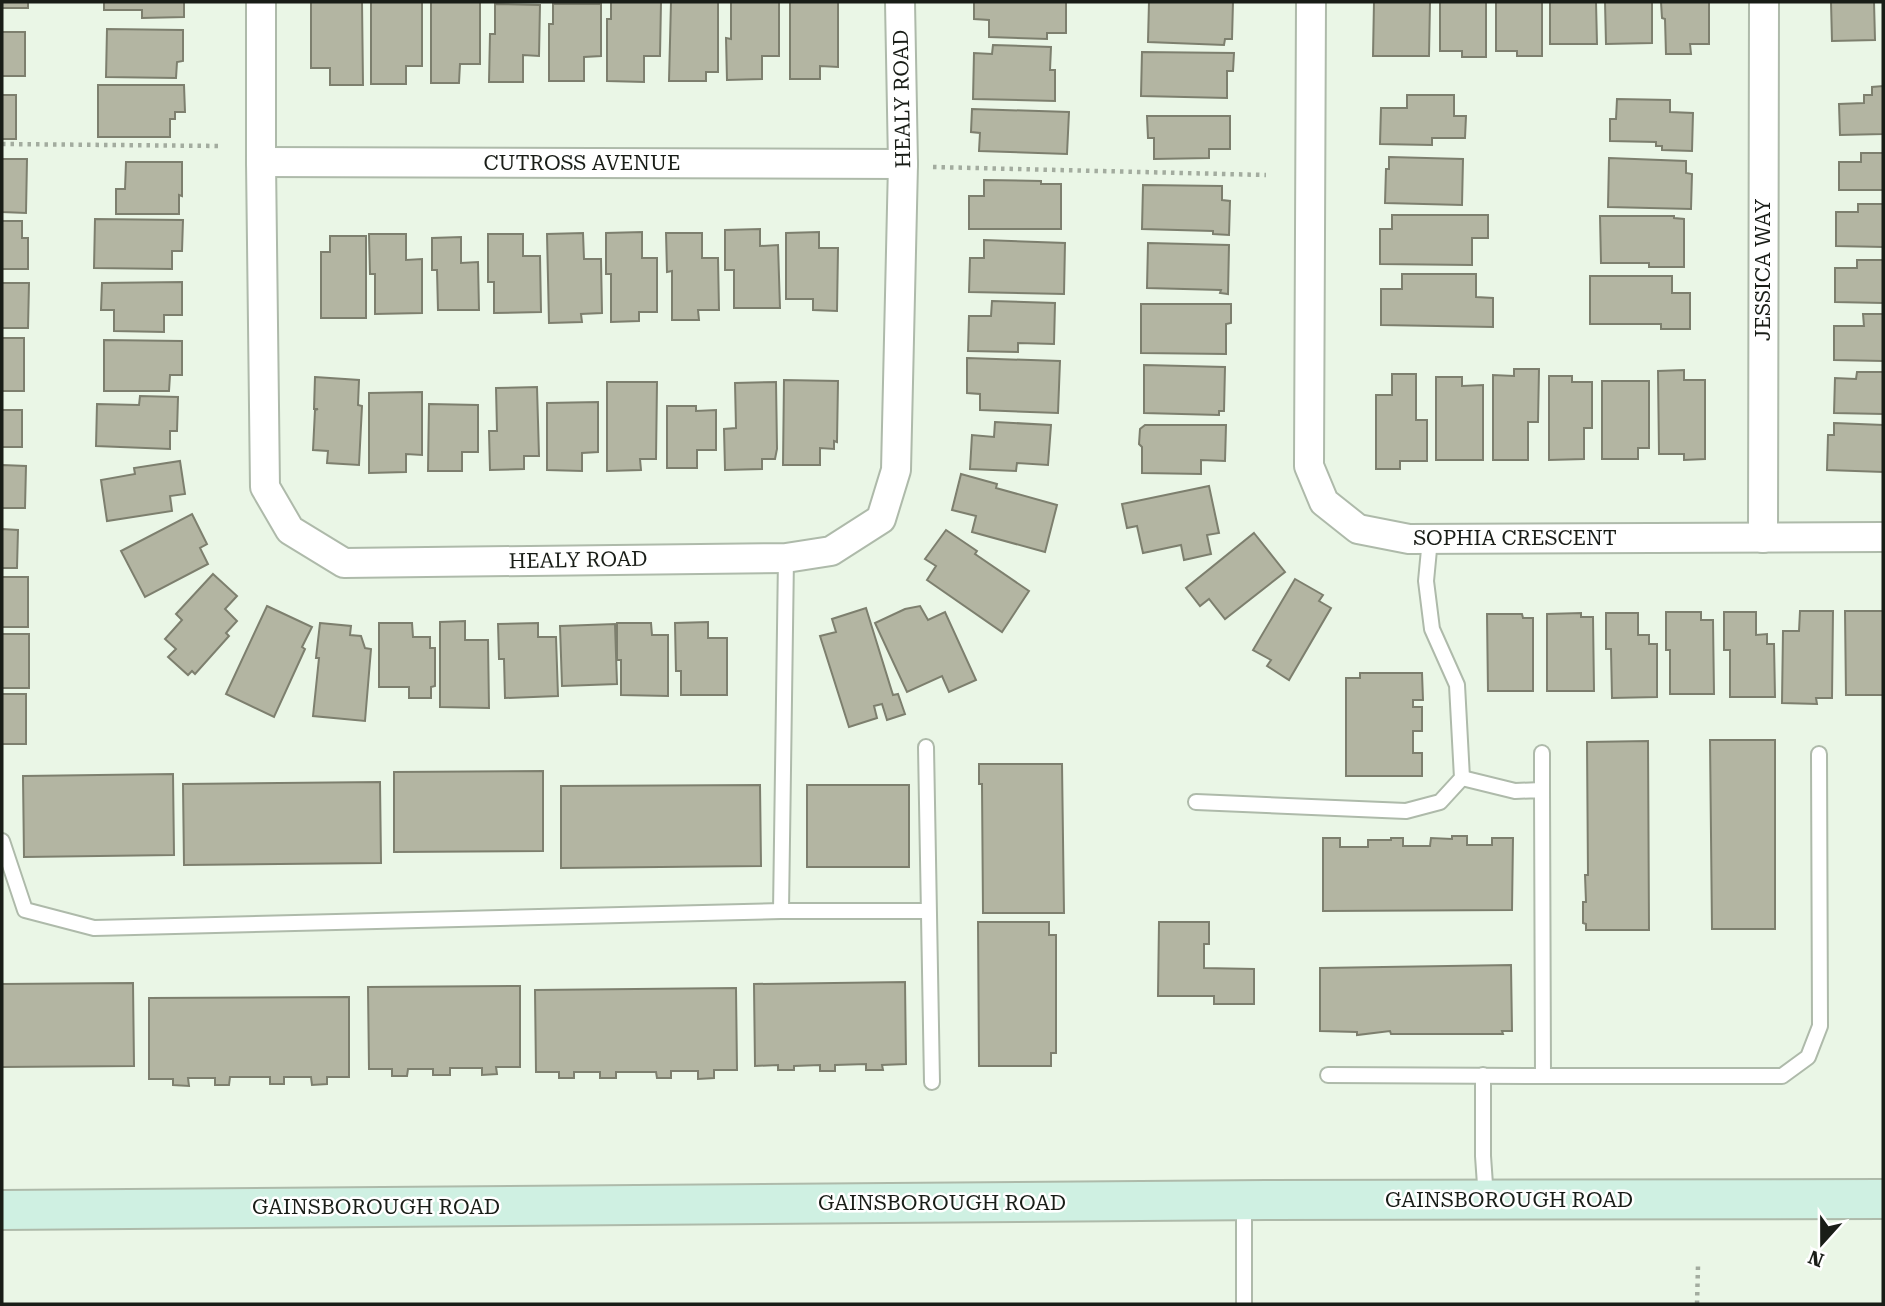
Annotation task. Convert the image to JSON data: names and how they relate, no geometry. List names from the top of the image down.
{
  "streets": {
    "main road": ["GAINSBOROUGH ROAD"],
    "street": [
      "HEALY ROAD",
      "CUTROSS AVENUE",
      "JESSICA WAY",
      "SOPHIA CRESCENT"
    ]
  },
  "crossings": [
    ["HEALY ROAD", "CUTROSS AVENUE"],
    ["JESSICA WAY", "SOPHIA CRESCENT"]
  ],
  "north": "bottom"
}
